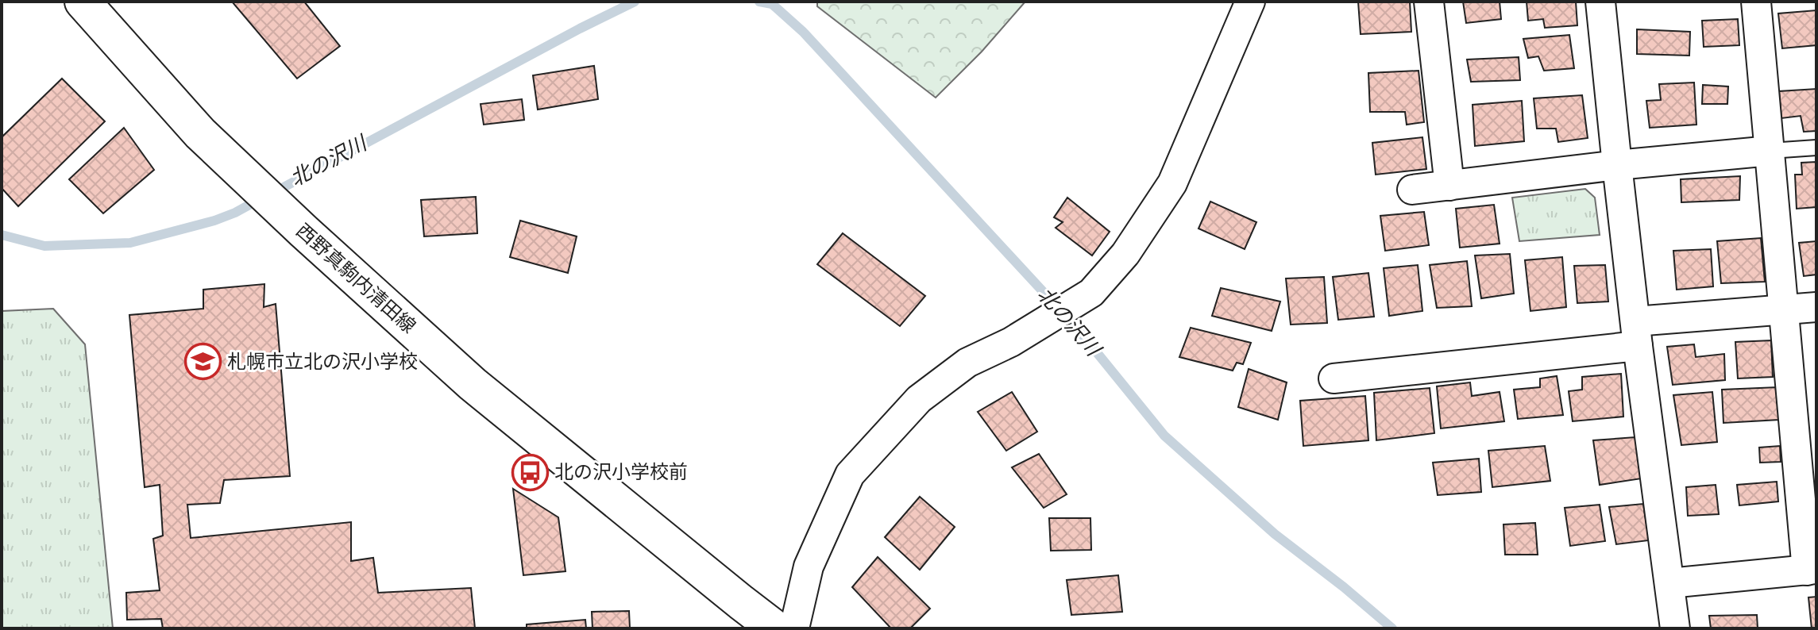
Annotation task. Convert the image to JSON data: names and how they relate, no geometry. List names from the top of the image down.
{
  "streets": {
    "main road": ["西野真駒内清田線"]
  },
  "water": ["北の沢川"],
  "places": {
    "school or university": ["札幌市立北の沢小学校"],
    "bus stop": ["北の沢小学校前"]
  }
}
